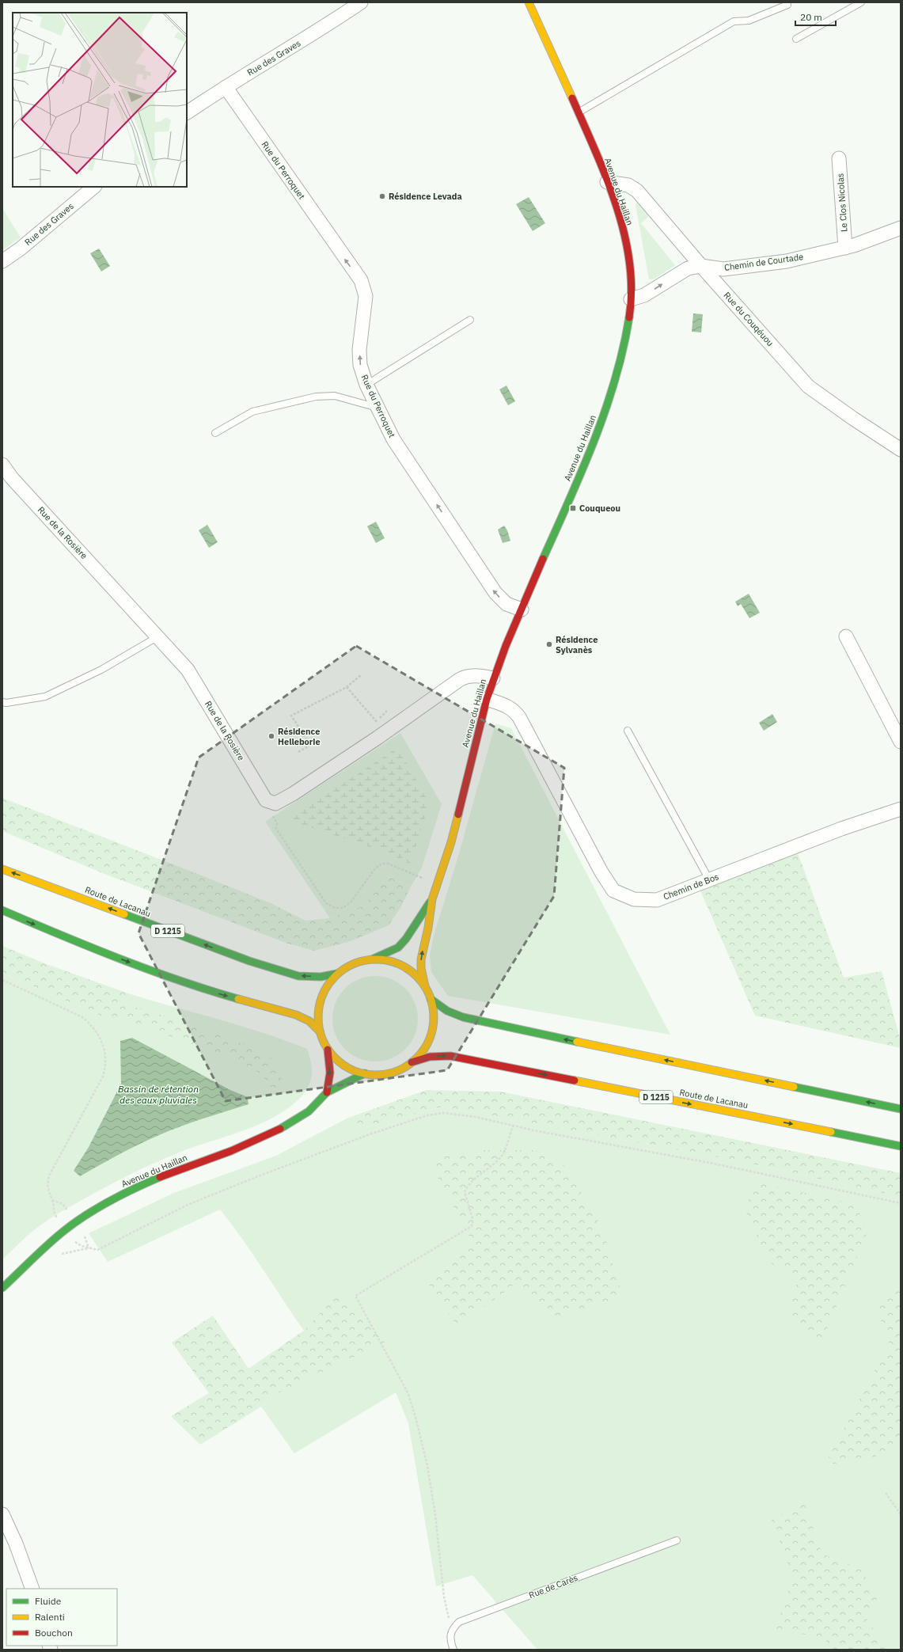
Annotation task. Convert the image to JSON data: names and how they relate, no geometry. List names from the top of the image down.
{
  "streets": {
    "main road": ["Avenue du Haillan", "Route de Lacanau", "D 1215"],
    "street": [
      "Rue des Graves",
      "Rue du Perroquet",
      "Le Clos Nicolas",
      "Chemin de Courtade",
      "Rue du Couqéuou",
      "Rue de la Rosière",
      "Chemin de Bos"
    ],
    "lane": ["Rue de Carès"]
  },
  "crossings": [
    ["Rue des Graves", "Rue du Perroquet"],
    ["Rue du Perroquet", "Avenue du Haillan"],
    ["Avenue du Haillan", "Chemin de Courtade"],
    ["Avenue du Haillan", "Rue du Couqéuou"],
    ["Avenue du Haillan", "Chemin de Bos"],
    ["Le Clos Nicolas", "Chemin de Courtade"],
    ["Chemin de Courtade", "Rue du Couqéuou"]
  ],
  "one_way": ["Rue du Perroquet"],
  "water": ["Bassin de rétention des eaux pluviales"],
  "places": {
    "other": ["Résidence Levada", "Résidence Sylvanès", "Résidence Helleborie"],
    "transit": ["Couqueou"]
  },
  "legend": ["Fluide", "Ralenti", "Bouchon"],
  "scale_bar": "20 m"
}
